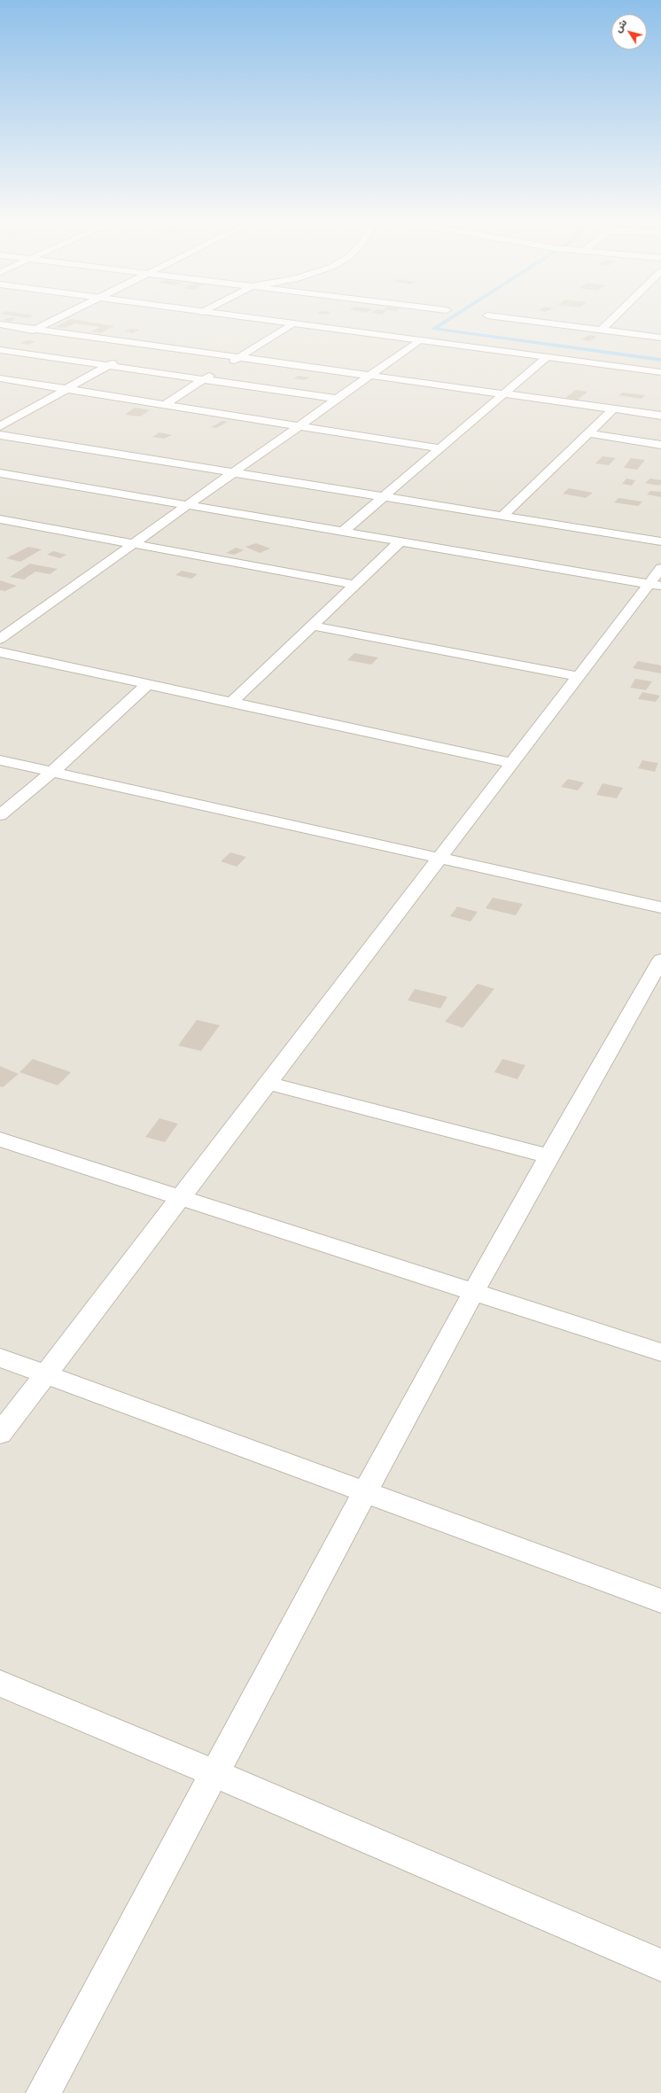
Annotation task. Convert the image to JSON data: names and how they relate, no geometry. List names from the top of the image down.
{
  "north": "top left"
}
